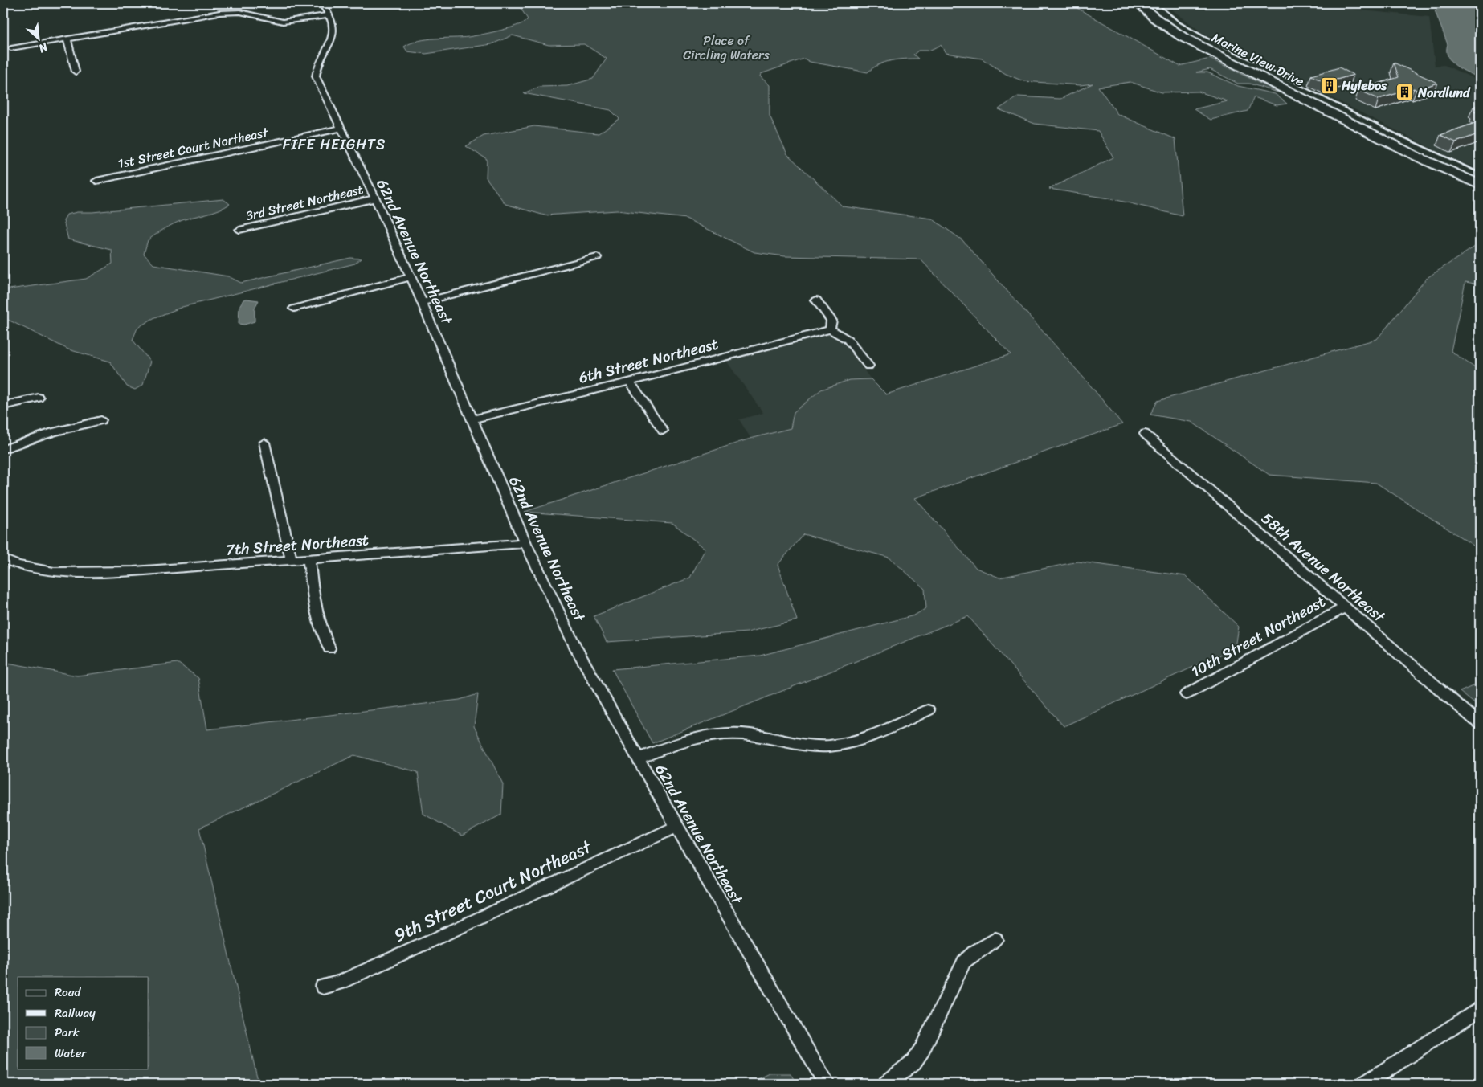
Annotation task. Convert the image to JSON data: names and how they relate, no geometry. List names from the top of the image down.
{
  "streets": {
    "main road": ["Marine View Drive"],
    "street": [
      "1st Street Court Northeast",
      "3rd Street Northeast",
      "62nd Avenue Northeast",
      "6th Street Northeast",
      "7th Street Northeast",
      "58th Avenue Northeast",
      "10th Street Northeast",
      "9th Street Court Northeast"
    ]
  },
  "crossings": [
    ["1st Street Court Northeast", "62nd Avenue Northeast"],
    ["3rd Street Northeast", "62nd Avenue Northeast"],
    ["62nd Avenue Northeast", "6th Street Northeast"],
    ["62nd Avenue Northeast", "7th Street Northeast"],
    ["62nd Avenue Northeast", "9th Street Court Northeast"],
    ["58th Avenue Northeast", "10th Street Northeast"]
  ],
  "districts": ["FIFE HEIGHTS"],
  "parks": ["Place of Circling Waters"],
  "places": {
    "building": ["Hylebos", "Nordlund"]
  },
  "legend": [
    "Road",
    "Railway",
    "Park",
    "Water"
  ],
  "north": "bottom right"
}
